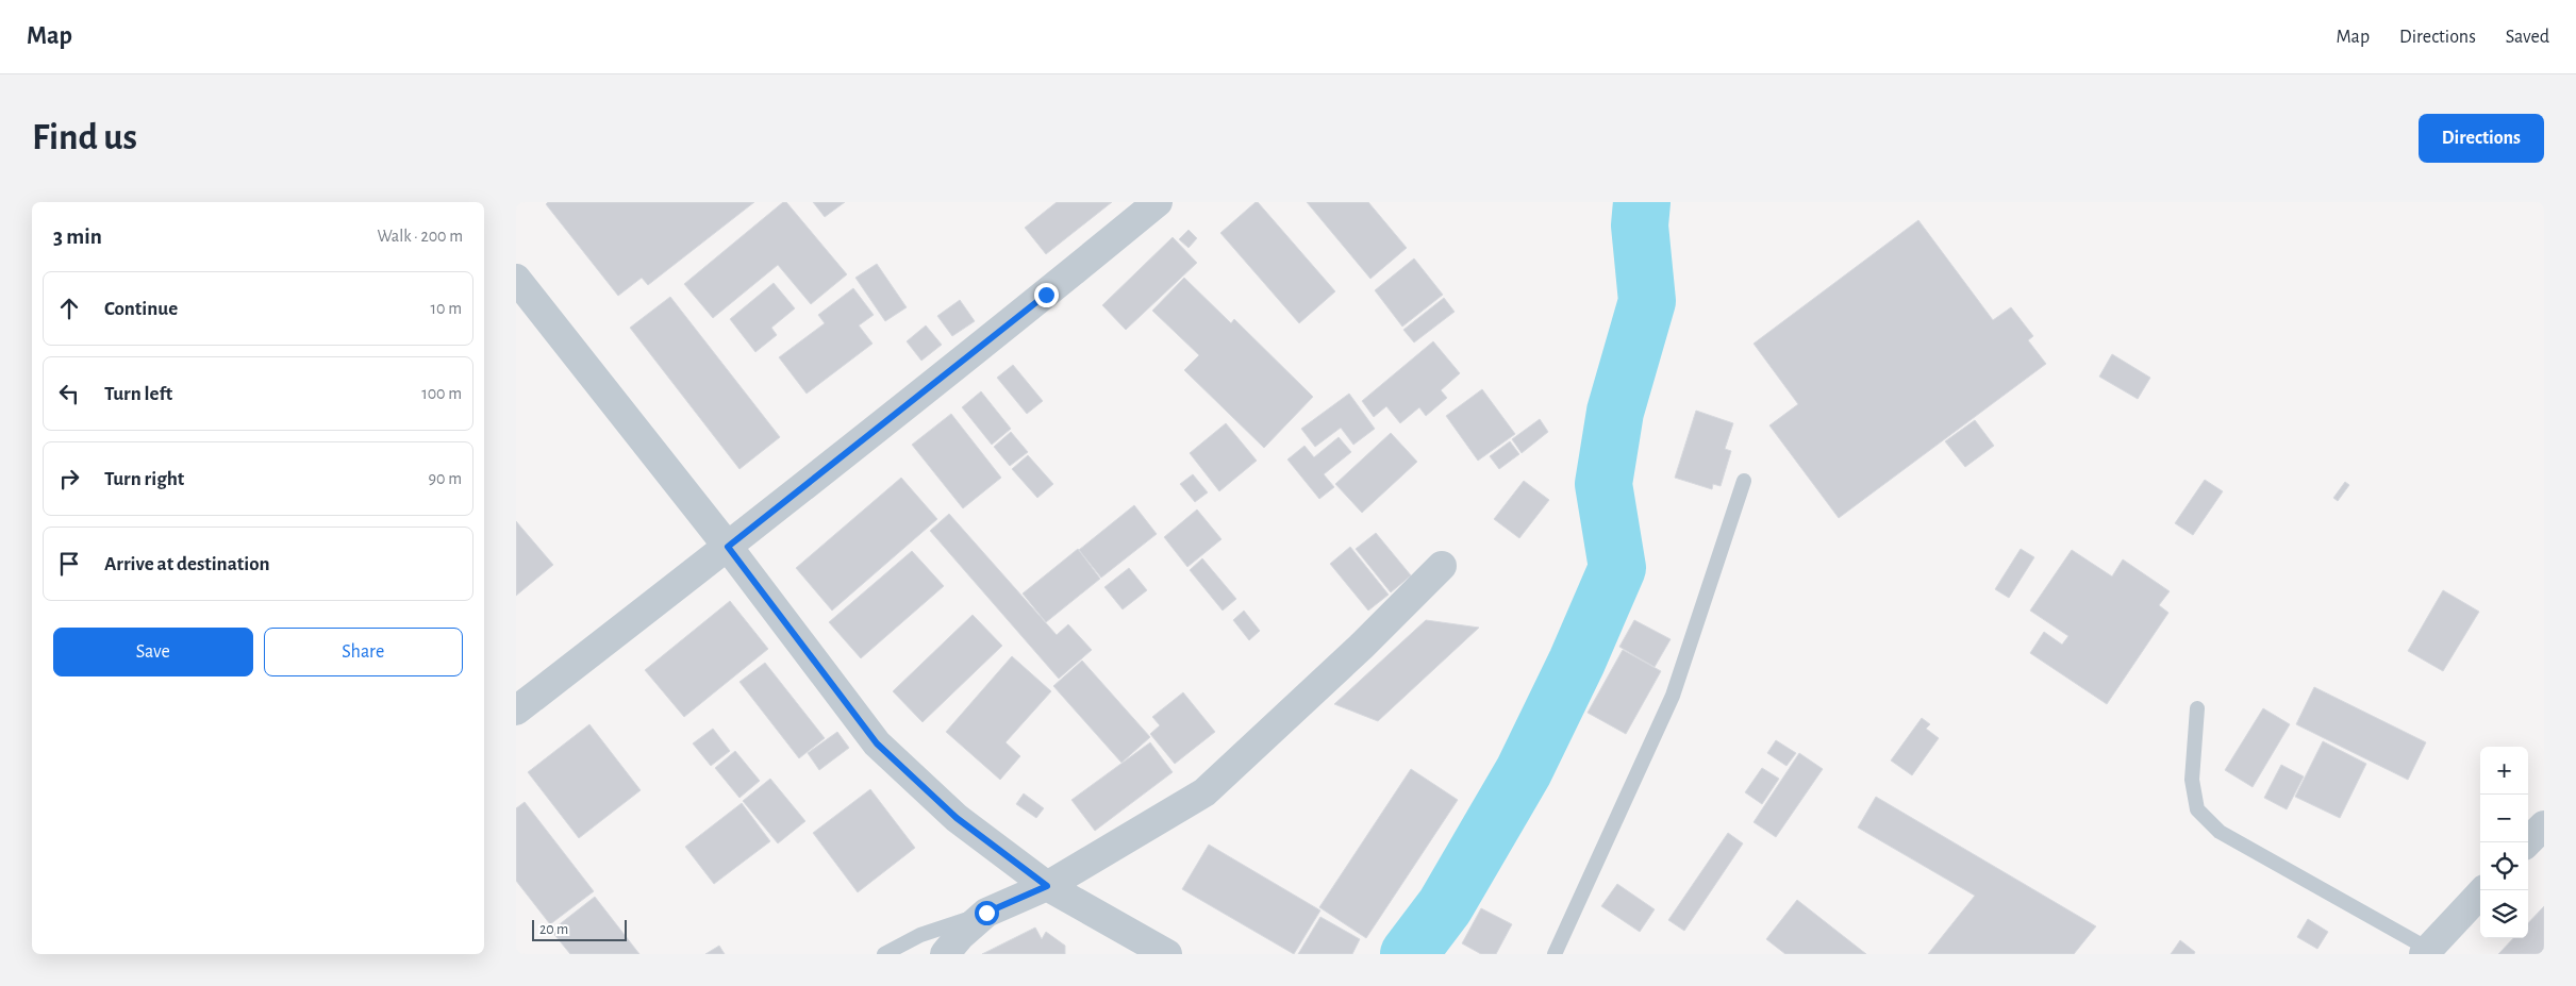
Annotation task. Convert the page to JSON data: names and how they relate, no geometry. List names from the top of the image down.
{
  "scale_bar": "20 m",
  "page": {
    "header": "Map",
    "nav": ["Map", "Directions", "Saved"],
    "buttons": [
      "Directions",
      ["Save", "Share"]
    ],
    "title": "Find us",
    "heading": ["3 min", "Walk · 200 m"],
    "list": [
      ["Continue", "10 m"],
      ["Turn left", "100 m"],
      ["Turn right", "90 m"],
      "Arrive at destination"
    ],
    "map_buttons": ["+", "−"],
    "scale": "20 m"
  }
}
